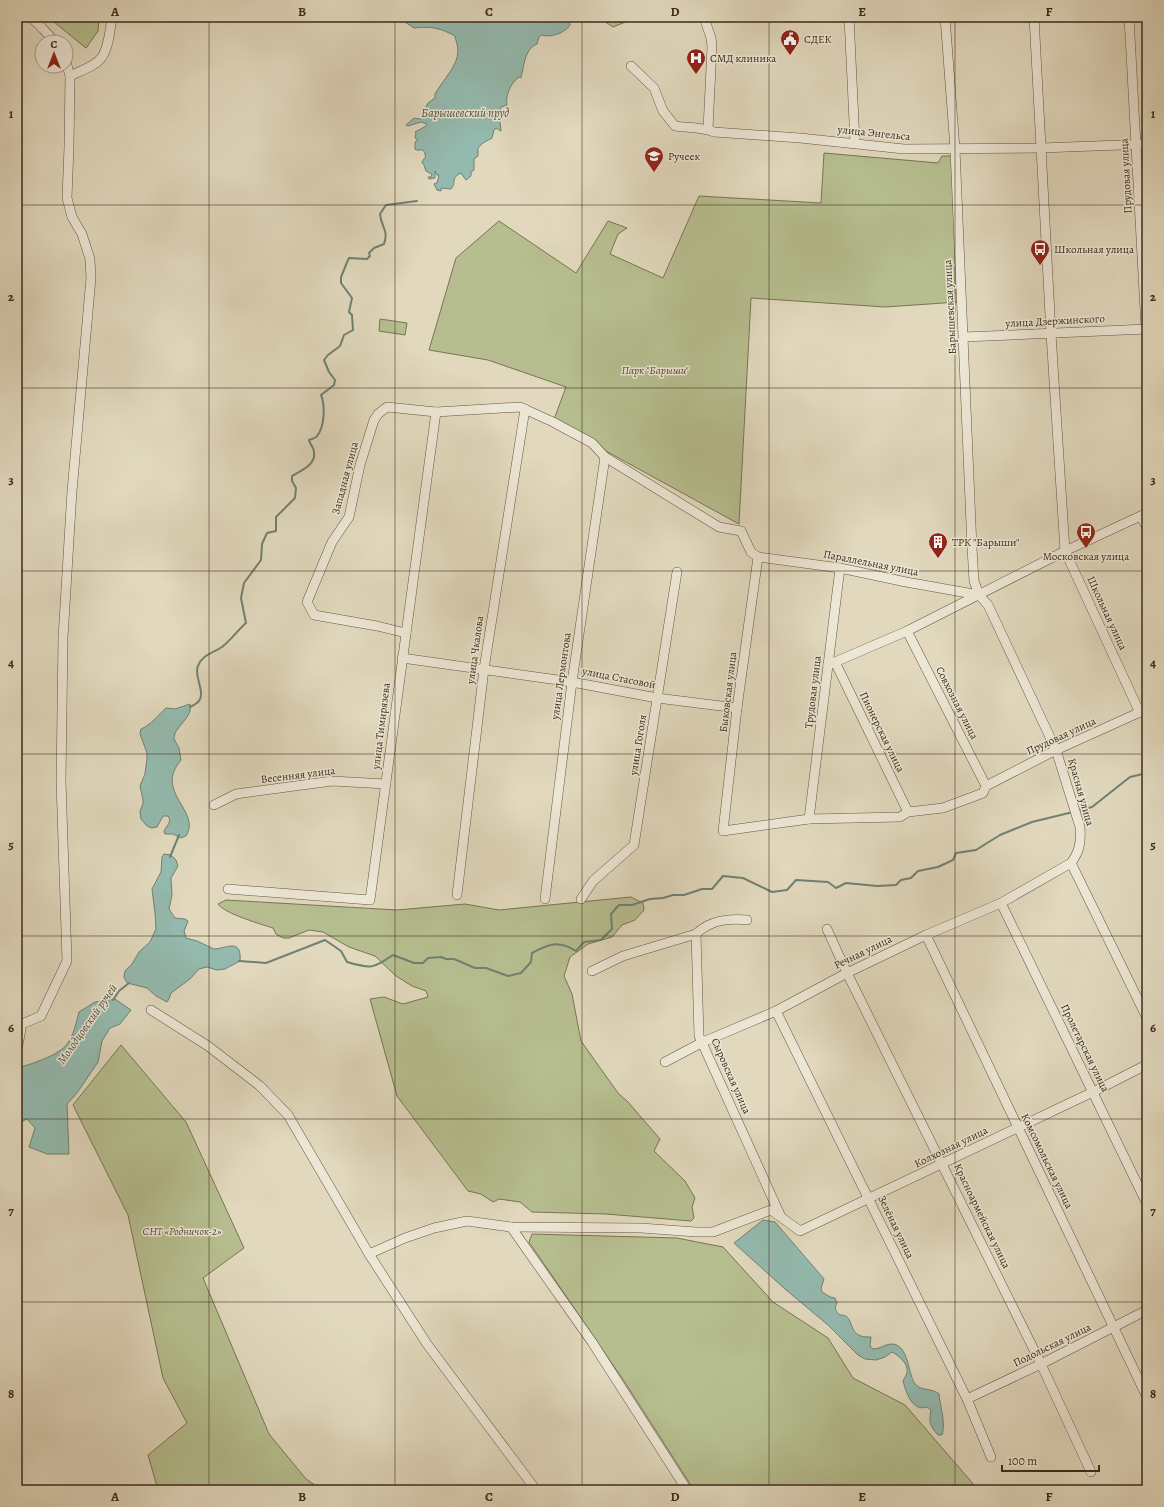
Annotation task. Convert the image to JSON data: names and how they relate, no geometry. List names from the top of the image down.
{
  "streets": {
    "street": [
      "улица Энгельса",
      "Прудовая улица",
      "Барышевская улица",
      "улица Дзержинского",
      "Западная улица",
      "Параллельная улица",
      "Школьная улица",
      "улица Чкалова",
      "улица Лермонтова",
      "улица Стасовой",
      "Быковская улица",
      "Трудовая улица",
      "Совхозная улица",
      "улица Тимирязева",
      "Пионерская улица",
      "улица Гоголя",
      "Весенняя улица",
      "Красная улица",
      "Речная улица",
      "Пролетарская улица",
      "Сыровская улица",
      "Колхозная улица",
      "Комсомольская улица",
      "Красноармейская улица",
      "Зелёная улица",
      "Подольская улица"
    ]
  },
  "crossings": [
    ["улица Энгельса", "Прудовая улица"],
    ["улица Энгельса", "Барышевская улица"],
    ["улица Энгельса", "Школьная улица"],
    ["Прудовая улица", "улица Дзержинского"],
    ["Прудовая улица", "Школьная улица"],
    ["Прудовая улица", "Быковская улица"],
    ["Прудовая улица", "Трудовая улица"],
    ["Прудовая улица", "Совхозная улица"],
    ["Прудовая улица", "Пионерская улица"],
    ["Прудовая улица", "Красная улица"],
    ["Барышевская улица", "улица Дзержинского"],
    ["Барышевская улица", "Параллельная улица"],
    ["Барышевская улица", "Красная улица"],
    ["улица Дзержинского", "Школьная улица"],
    ["Западная улица", "улица Тимирязева"],
    ["Параллельная улица", "Быковская улица"],
    ["Параллельная улица", "Трудовая улица"],
    ["Параллельная улица", "Красная улица"],
    ["улица Чкалова", "улица Стасовой"],
    ["улица Лермонтова", "улица Стасовой"],
    ["улица Стасовой", "Быковская улица"],
    ["улица Стасовой", "улица Тимирязева"],
    ["улица Стасовой", "улица Гоголя"],
    ["Трудовая улица", "Пионерская улица"],
    ["улица Тимирязева", "Весенняя улица"],
    ["Красная улица", "Речная улица"],
    ["Речная улица", "Пролетарская улица"],
    ["Речная улица", "Сыровская улица"],
    ["Речная улица", "Комсомольская улица"],
    ["Речная улица", "Красноармейская улица"],
    ["Речная улица", "Зелёная улица"],
    ["Пролетарская улица", "Колхозная улица"],
    ["Сыровская улица", "Колхозная улица"],
    ["Колхозная улица", "Комсомольская улица"],
    ["Колхозная улица", "Красноармейская улица"],
    ["Колхозная улица", "Зелёная улица"],
    ["Комсомольская улица", "Подольская улица"],
    ["Красноармейская улица", "Подольская улица"],
    ["Зелёная улица", "Подольская улица"]
  ],
  "water": ["Барышевский пруд", "Молодцовский ручей"],
  "parks": ["Парк \"Барыши\"", "СНТ «Родничок-2»"],
  "places": {
    "public building": ["СДЕК"],
    "hospital": ["СМД клиника"],
    "school or university": ["Ручеек"],
    "bus stop": ["Школьная улица", "Московская улица"],
    "building": ["ТРК \"Барыши\""]
  },
  "scale_bar": "100 m",
  "north": "top",
  "grid": {
    "columns": [
      "A",
      "B",
      "C",
      "D",
      "E",
      "F"
    ],
    "rows": [
      "1",
      "2",
      "3",
      "4",
      "5",
      "6",
      "7",
      "8"
    ]
  }
}
